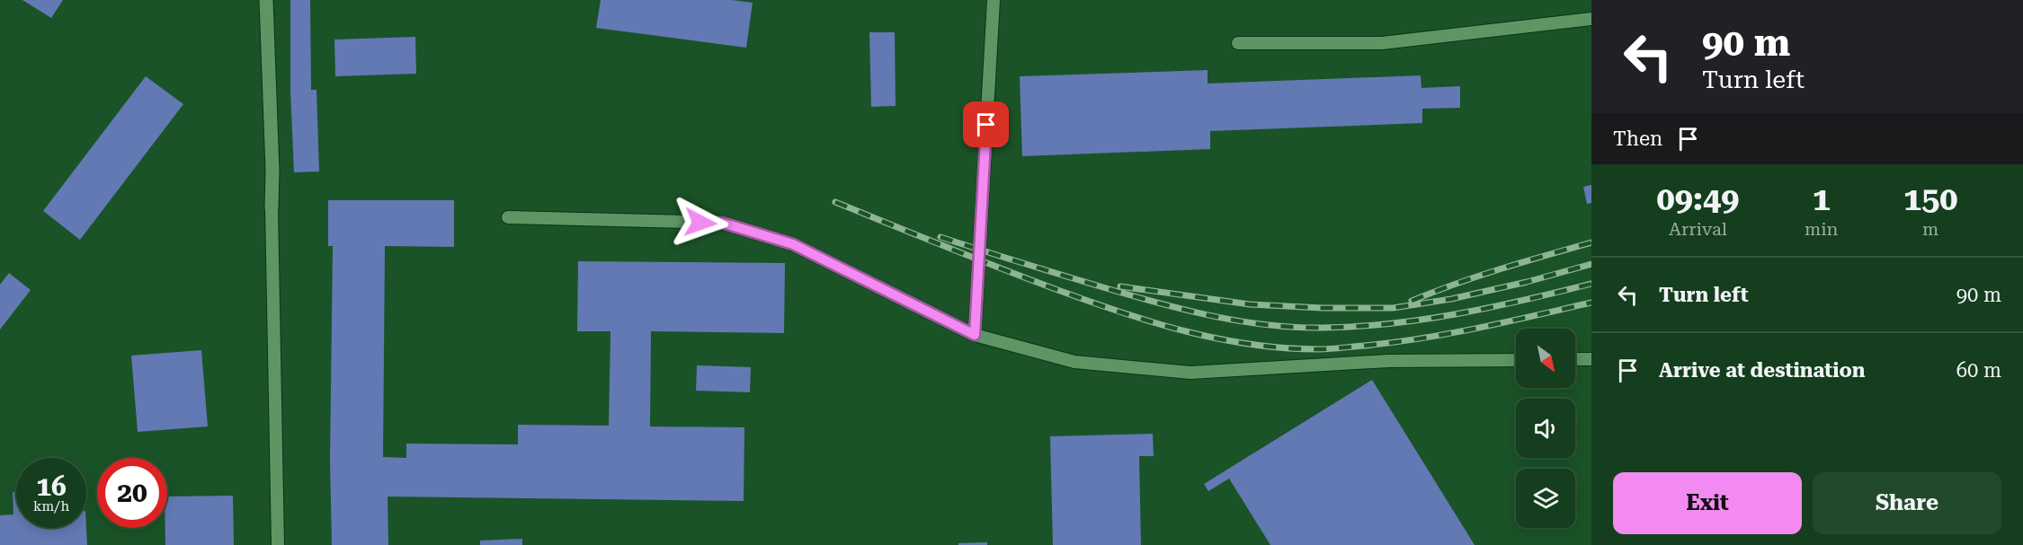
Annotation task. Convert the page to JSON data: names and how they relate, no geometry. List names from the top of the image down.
{
  "north": "bottom right",
  "page": {
    "turn": ["90 m", "Turn left"],
    "then": "Then",
    "eta": [
      "09:49",
      "Arrival",
      "1",
      "min",
      "150",
      "m"
    ],
    "list": [
      {
        "name": "Turn left",
        "value": "90 m"
      },
      {
        "name": "Arrive at destination",
        "value": "60 m"
      }
    ],
    "speed": "16 km/h",
    "limit": "20",
    "buttons": ["Exit", "Share"]
  }
}
